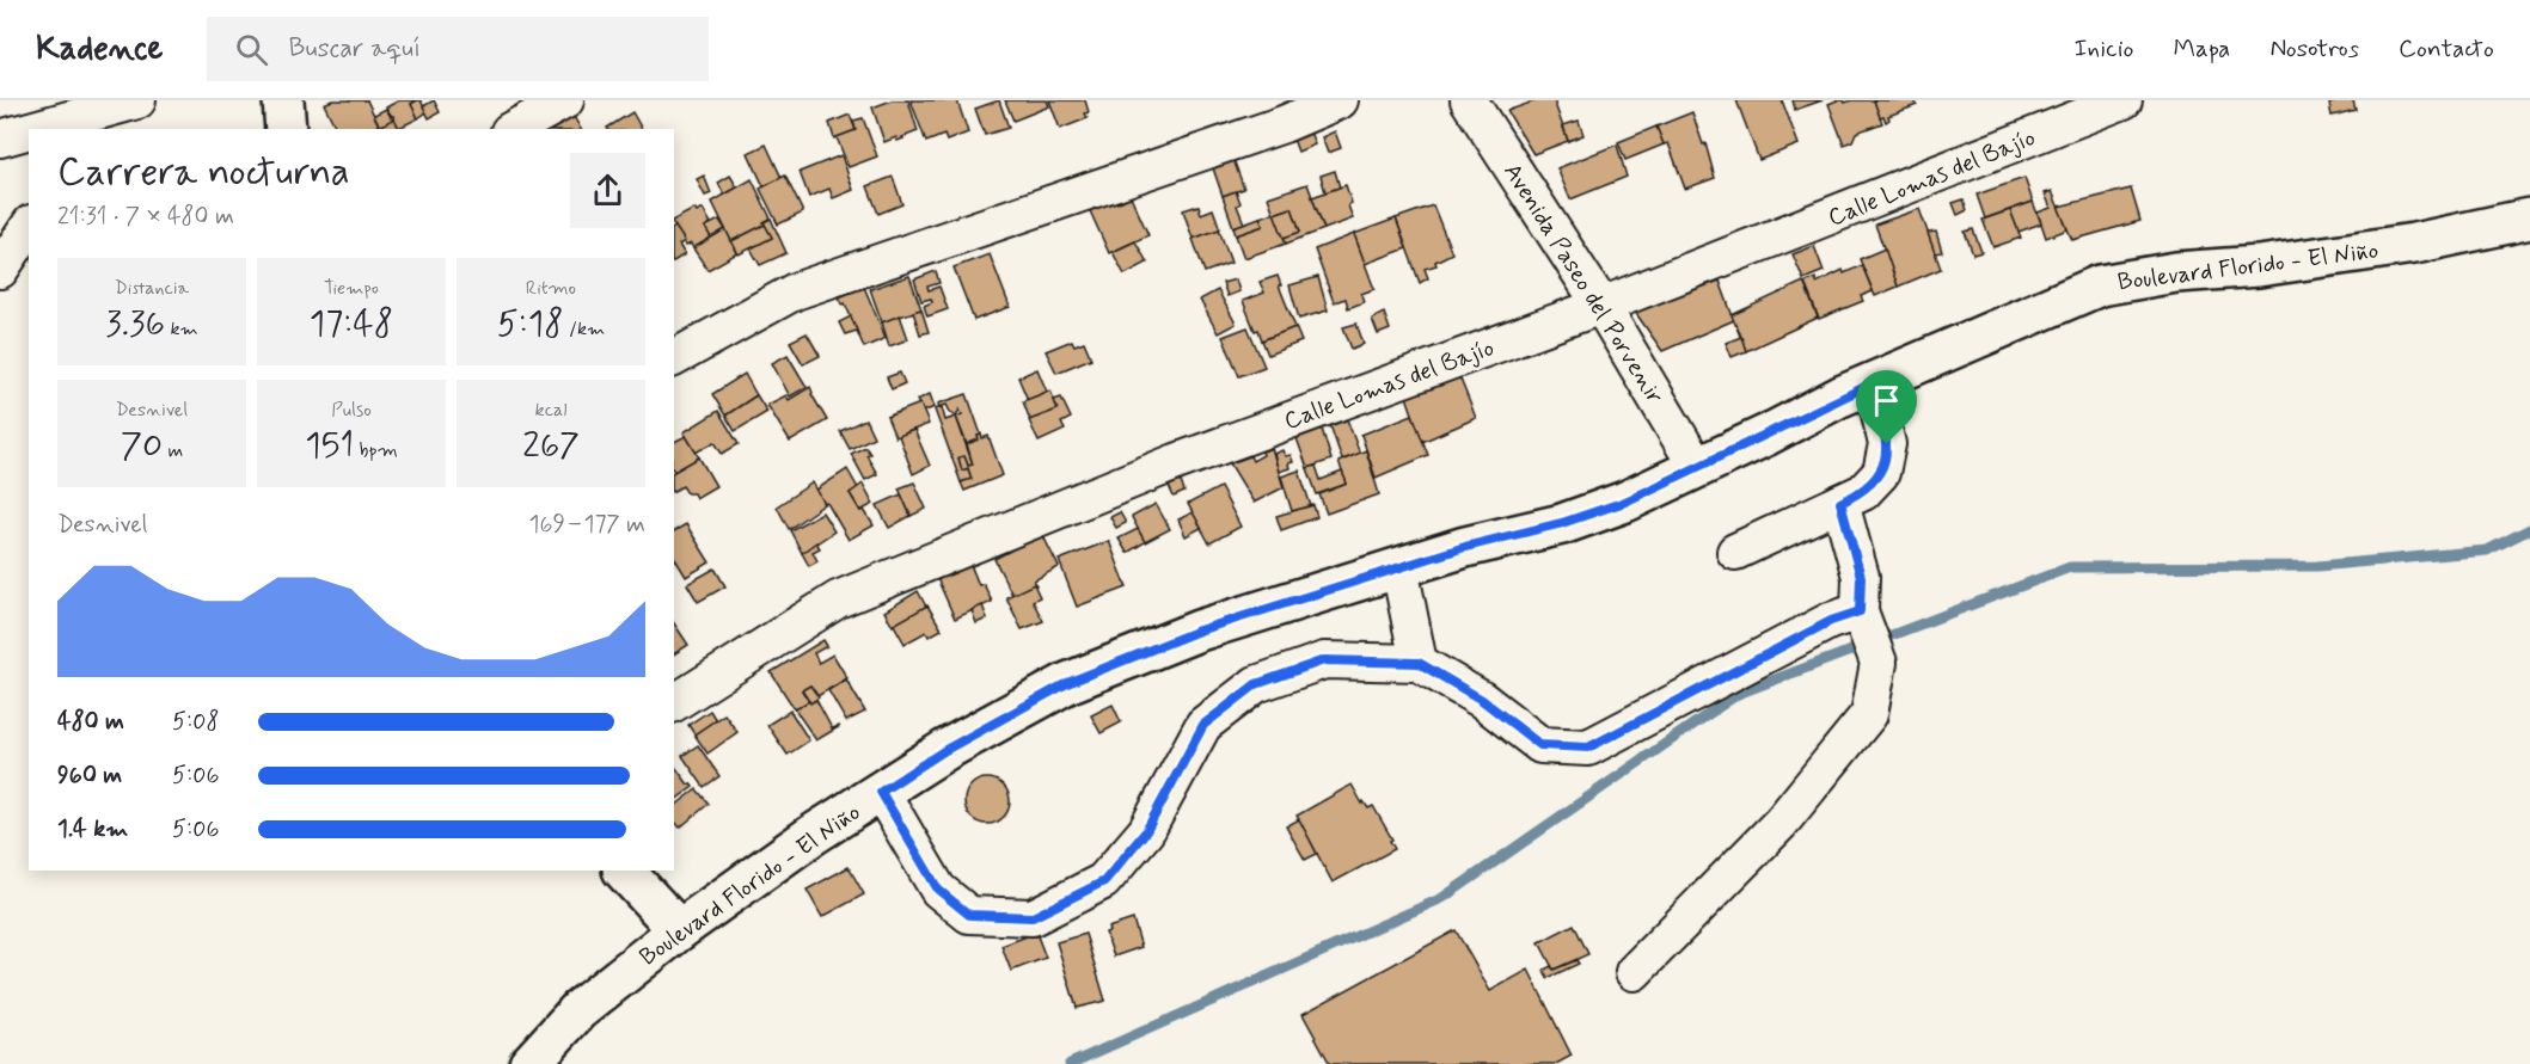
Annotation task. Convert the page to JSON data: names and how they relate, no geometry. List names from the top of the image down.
{
  "streets": {
    "main road": ["Boulevard Florido - El Niño"],
    "street": ["Calle Lomas del Bajío", "Avenida Paseo del Porvenir"]
  },
  "crossings": [
    ["Calle Lomas del Bajío", "Avenida Paseo del Porvenir"],
    ["Boulevard Florido - El Niño", "Avenida Paseo del Porvenir"]
  ],
  "page": {
    "header": "Kadence",
    "search": "Buscar aquí",
    "nav": [
      "Inicio",
      "Mapa",
      "Nosotros",
      "Contacto"
    ],
    "heading": ["Carrera nocturna", "21:31 · 7 × 480 m"],
    "stats": [
      ["Distancia", "3.36 km"],
      ["Tiempo", "17:48"],
      ["Ritmo", "5:18 /km"],
      ["Desnivel", "70 m"],
      ["Pulso", "151 bpm"],
      ["kcal", "267"]
    ],
    "chart": ["Desnivel", "169–177 m"],
    "list": [
      {
        "name": "480 m",
        "note": "5:08"
      },
      {
        "name": "960 m",
        "note": "5:06"
      },
      {
        "name": "1.4 km",
        "note": "5:06"
      }
    ]
  }
}
